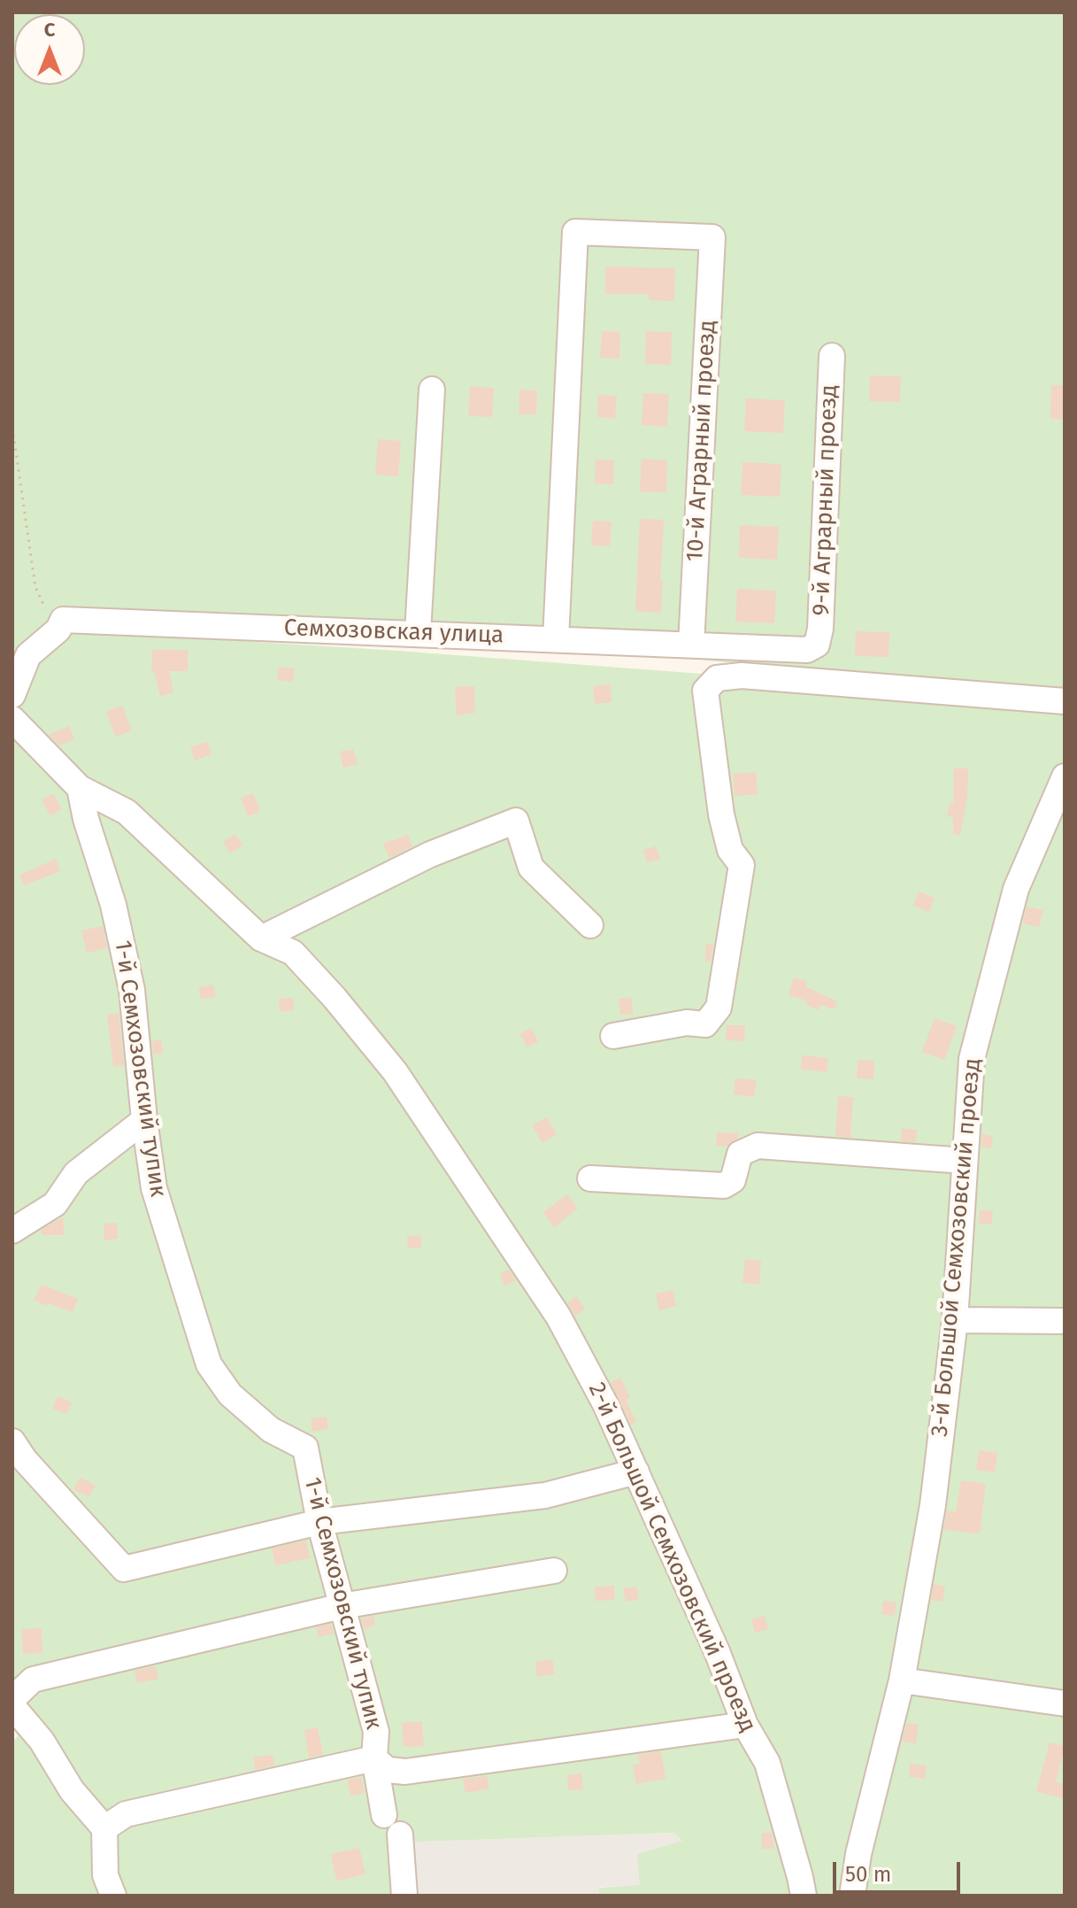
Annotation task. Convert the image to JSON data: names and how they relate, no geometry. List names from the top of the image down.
{
  "streets": {
    "street": [
      "10-й Аграрный проезд",
      "9-й Аграрный проезд",
      "Семхозовская улица",
      "1-й Семхозовский тупик",
      "3-й Большой Семхозовский проезд",
      "2-й Большой Семхозовский проезд"
    ]
  },
  "crossings": [
    ["10-й Аграрный проезд", "Семхозовская улица"],
    ["9-й Аграрный проезд", "Семхозовская улица"],
    ["1-й Семхозовский тупик", "2-й Большой Семхозовский проезд"]
  ],
  "scale_bar": "50 m",
  "north": "top"
}
